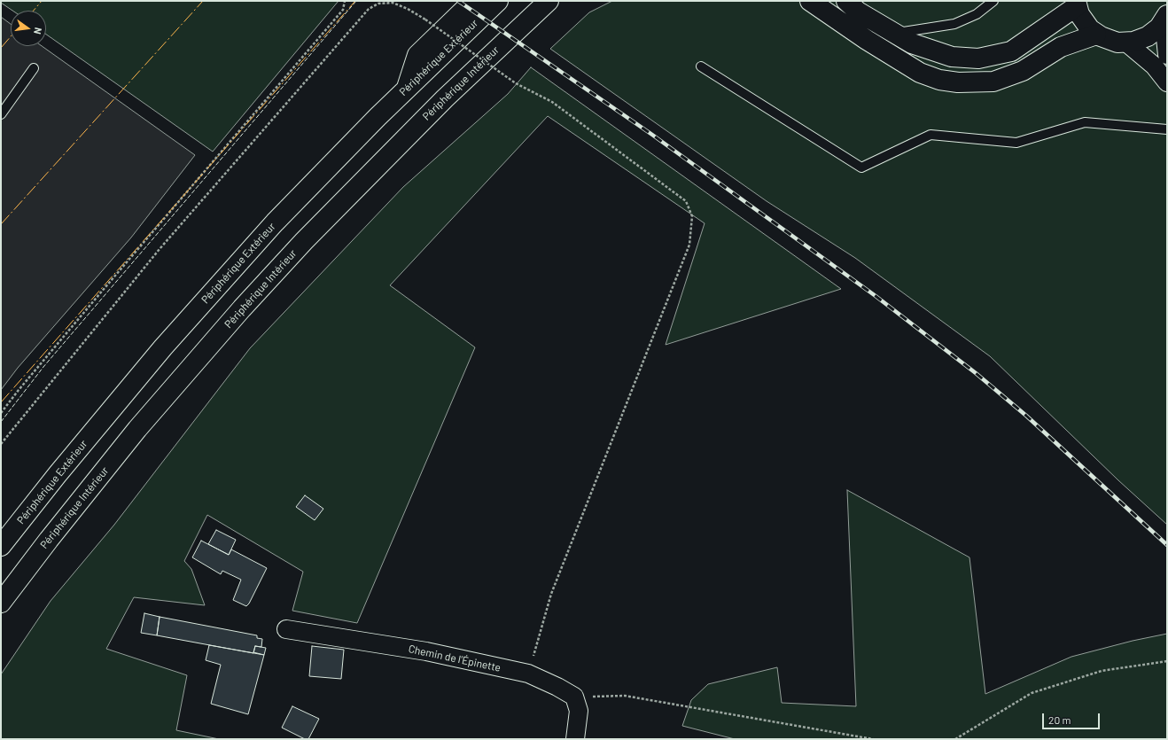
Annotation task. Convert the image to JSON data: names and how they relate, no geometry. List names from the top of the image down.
{
  "streets": {
    "main road": ["Périphérique Extérieur", "Périphérique Intérieur"],
    "street": ["Chemin de l'Épinette"]
  },
  "scale_bar": "20 m",
  "north": "right"
}
